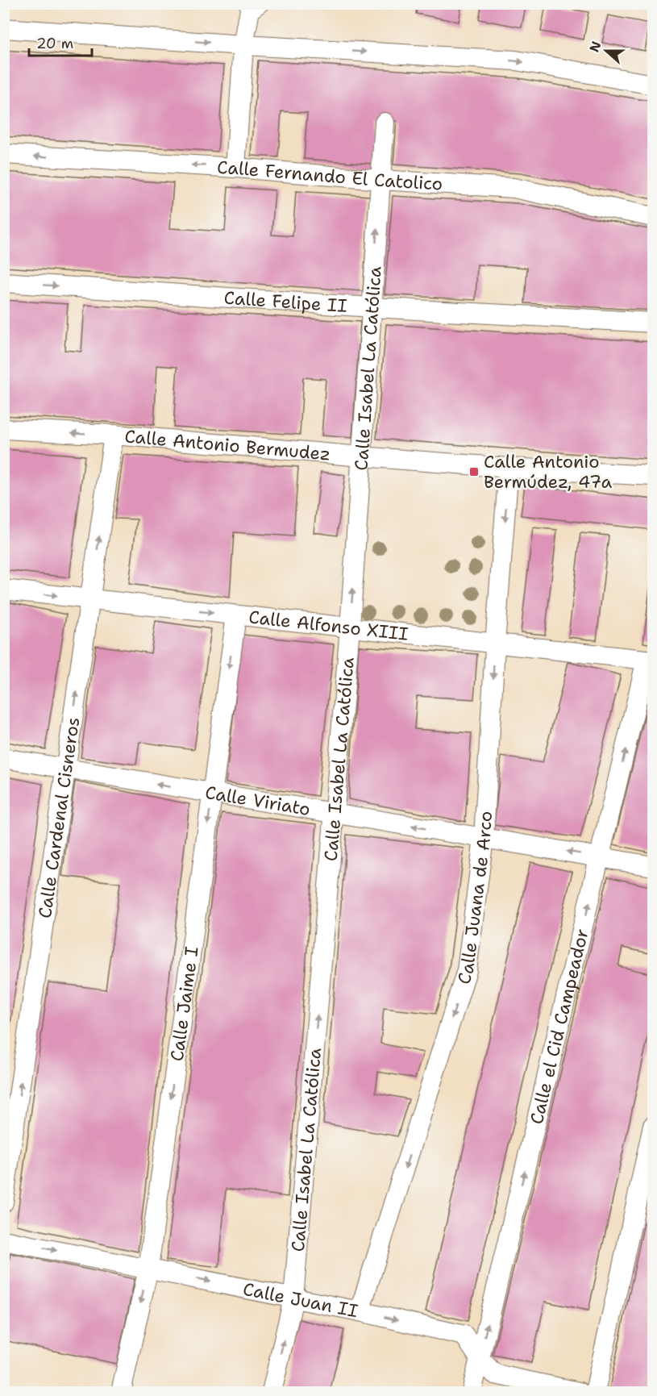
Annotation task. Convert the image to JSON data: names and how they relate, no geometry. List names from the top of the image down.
{
  "streets": {
    "street": [
      "Calle Fernando El Catolico",
      "Calle Felipe II",
      "Calle Isabel La Católica",
      "Calle Antonio Bermudez",
      "Calle Alfonso XIII",
      "Calle Viriato",
      "Calle Cardenal Cisneros",
      "Calle Juana de Arco",
      "Calle Jaime I",
      "Calle el Cid Campeador",
      "Calle Juan II"
    ]
  },
  "crossings": [
    ["Calle Fernando El Catolico", "Calle Isabel La Católica"],
    ["Calle Felipe II", "Calle Isabel La Católica"],
    ["Calle Isabel La Católica", "Calle Antonio Bermudez"],
    ["Calle Isabel La Católica", "Calle Alfonso XIII"],
    ["Calle Isabel La Católica", "Calle Viriato"],
    ["Calle Isabel La Católica", "Calle Juan II"],
    ["Calle Antonio Bermudez", "Calle Cardenal Cisneros"],
    ["Calle Antonio Bermudez", "Calle Juana de Arco"],
    ["Calle Alfonso XIII", "Calle Cardenal Cisneros"],
    ["Calle Alfonso XIII", "Calle Juana de Arco"],
    ["Calle Alfonso XIII", "Calle Jaime I"],
    ["Calle Alfonso XIII", "Calle el Cid Campeador"],
    ["Calle Viriato", "Calle Cardenal Cisneros"],
    ["Calle Viriato", "Calle Juana de Arco"],
    ["Calle Viriato", "Calle Jaime I"],
    ["Calle Viriato", "Calle el Cid Campeador"],
    ["Calle Juana de Arco", "Calle Juan II"],
    ["Calle Jaime I", "Calle Juan II"],
    ["Calle el Cid Campeador", "Calle Juan II"]
  ],
  "one_way": [
    "Calle Felipe II",
    "Calle Isabel La Católica",
    "Calle Alfonso XIII",
    "Calle Viriato",
    "Calle Cardenal Cisneros",
    "Calle Juana de Arco",
    "Calle Jaime I",
    "Calle Juan II"
  ],
  "places": {
    "transit": ["Calle Antonio Bermúdez, 47a"]
  },
  "scale_bar": "20 m",
  "north": "left"
}
